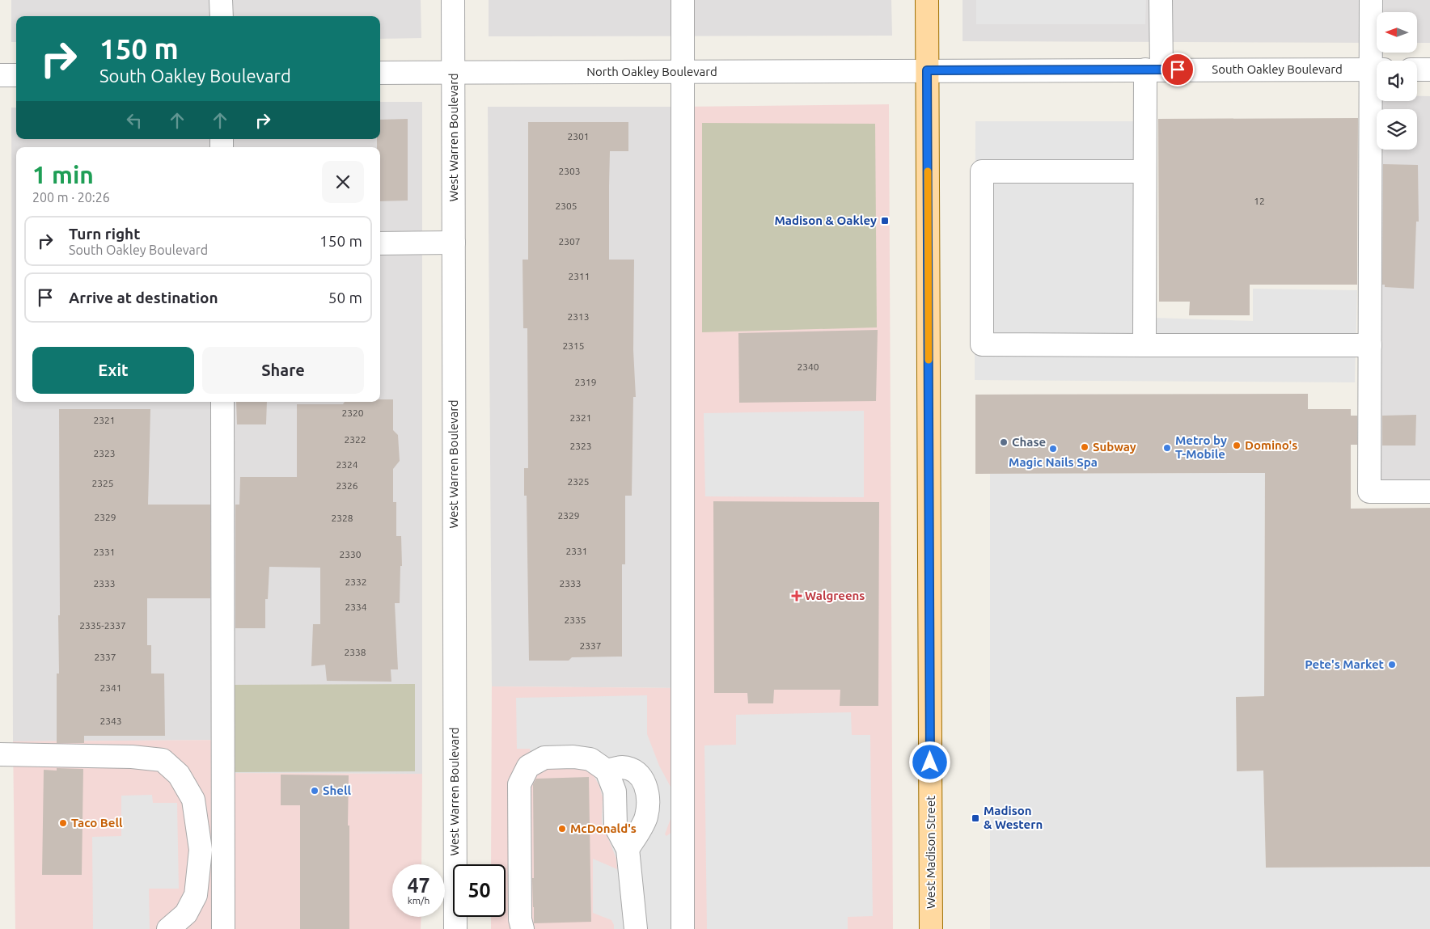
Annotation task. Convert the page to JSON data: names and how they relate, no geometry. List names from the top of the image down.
{
  "streets": {
    "main road": ["West Madison Street"],
    "street": ["South Oakley Boulevard", "North Oakley Boulevard", "West Warren Boulevard"]
  },
  "crossings": [
    ["South Oakley Boulevard", "North Oakley Boulevard"],
    ["South Oakley Boulevard", "West Madison Street"],
    ["North Oakley Boulevard", "West Warren Boulevard"],
    ["North Oakley Boulevard", "West Madison Street"]
  ],
  "places": {
    "transit": ["Madison & Oakley", "Madison & Western"],
    "other": [
      "Chase",
      "Domino's",
      "Subway",
      "Metro by T-Mobile",
      "Magic Nails Spa",
      "Pete's Market",
      "Shell",
      "Taco Bell",
      "McDonald's"
    ],
    "health": ["Walgreens"]
  },
  "house_numbers": [
    "2301",
    "2303",
    "12",
    "2305",
    "2307",
    "2311",
    "2313",
    "2315",
    "2340",
    "2319",
    "2320",
    "2321",
    "2321",
    "2322",
    "2323",
    "2323",
    "2324",
    "2325",
    "2325",
    "2326",
    "2329",
    "2329",
    "2328",
    "2331",
    "2331",
    "2330",
    "2332",
    "2333",
    "2333",
    "2334",
    "2335",
    "2335-2337",
    "2337",
    "2338",
    "2337",
    "2341",
    "2343"
  ],
  "north": "left",
  "page": {
    "turn": ["150 m", "South Oakley Boulevard"],
    "heading": ["1 min", "200 m · 20:26"],
    "list": [
      {
        "name": "Turn right",
        "note": "South Oakley Boulevard",
        "value": "150 m"
      },
      {
        "name": "Arrive at destination",
        "value": "50 m"
      }
    ],
    "buttons": ["Exit", "Share"],
    "speed": "47 km/h",
    "limit": "50"
  }
}
